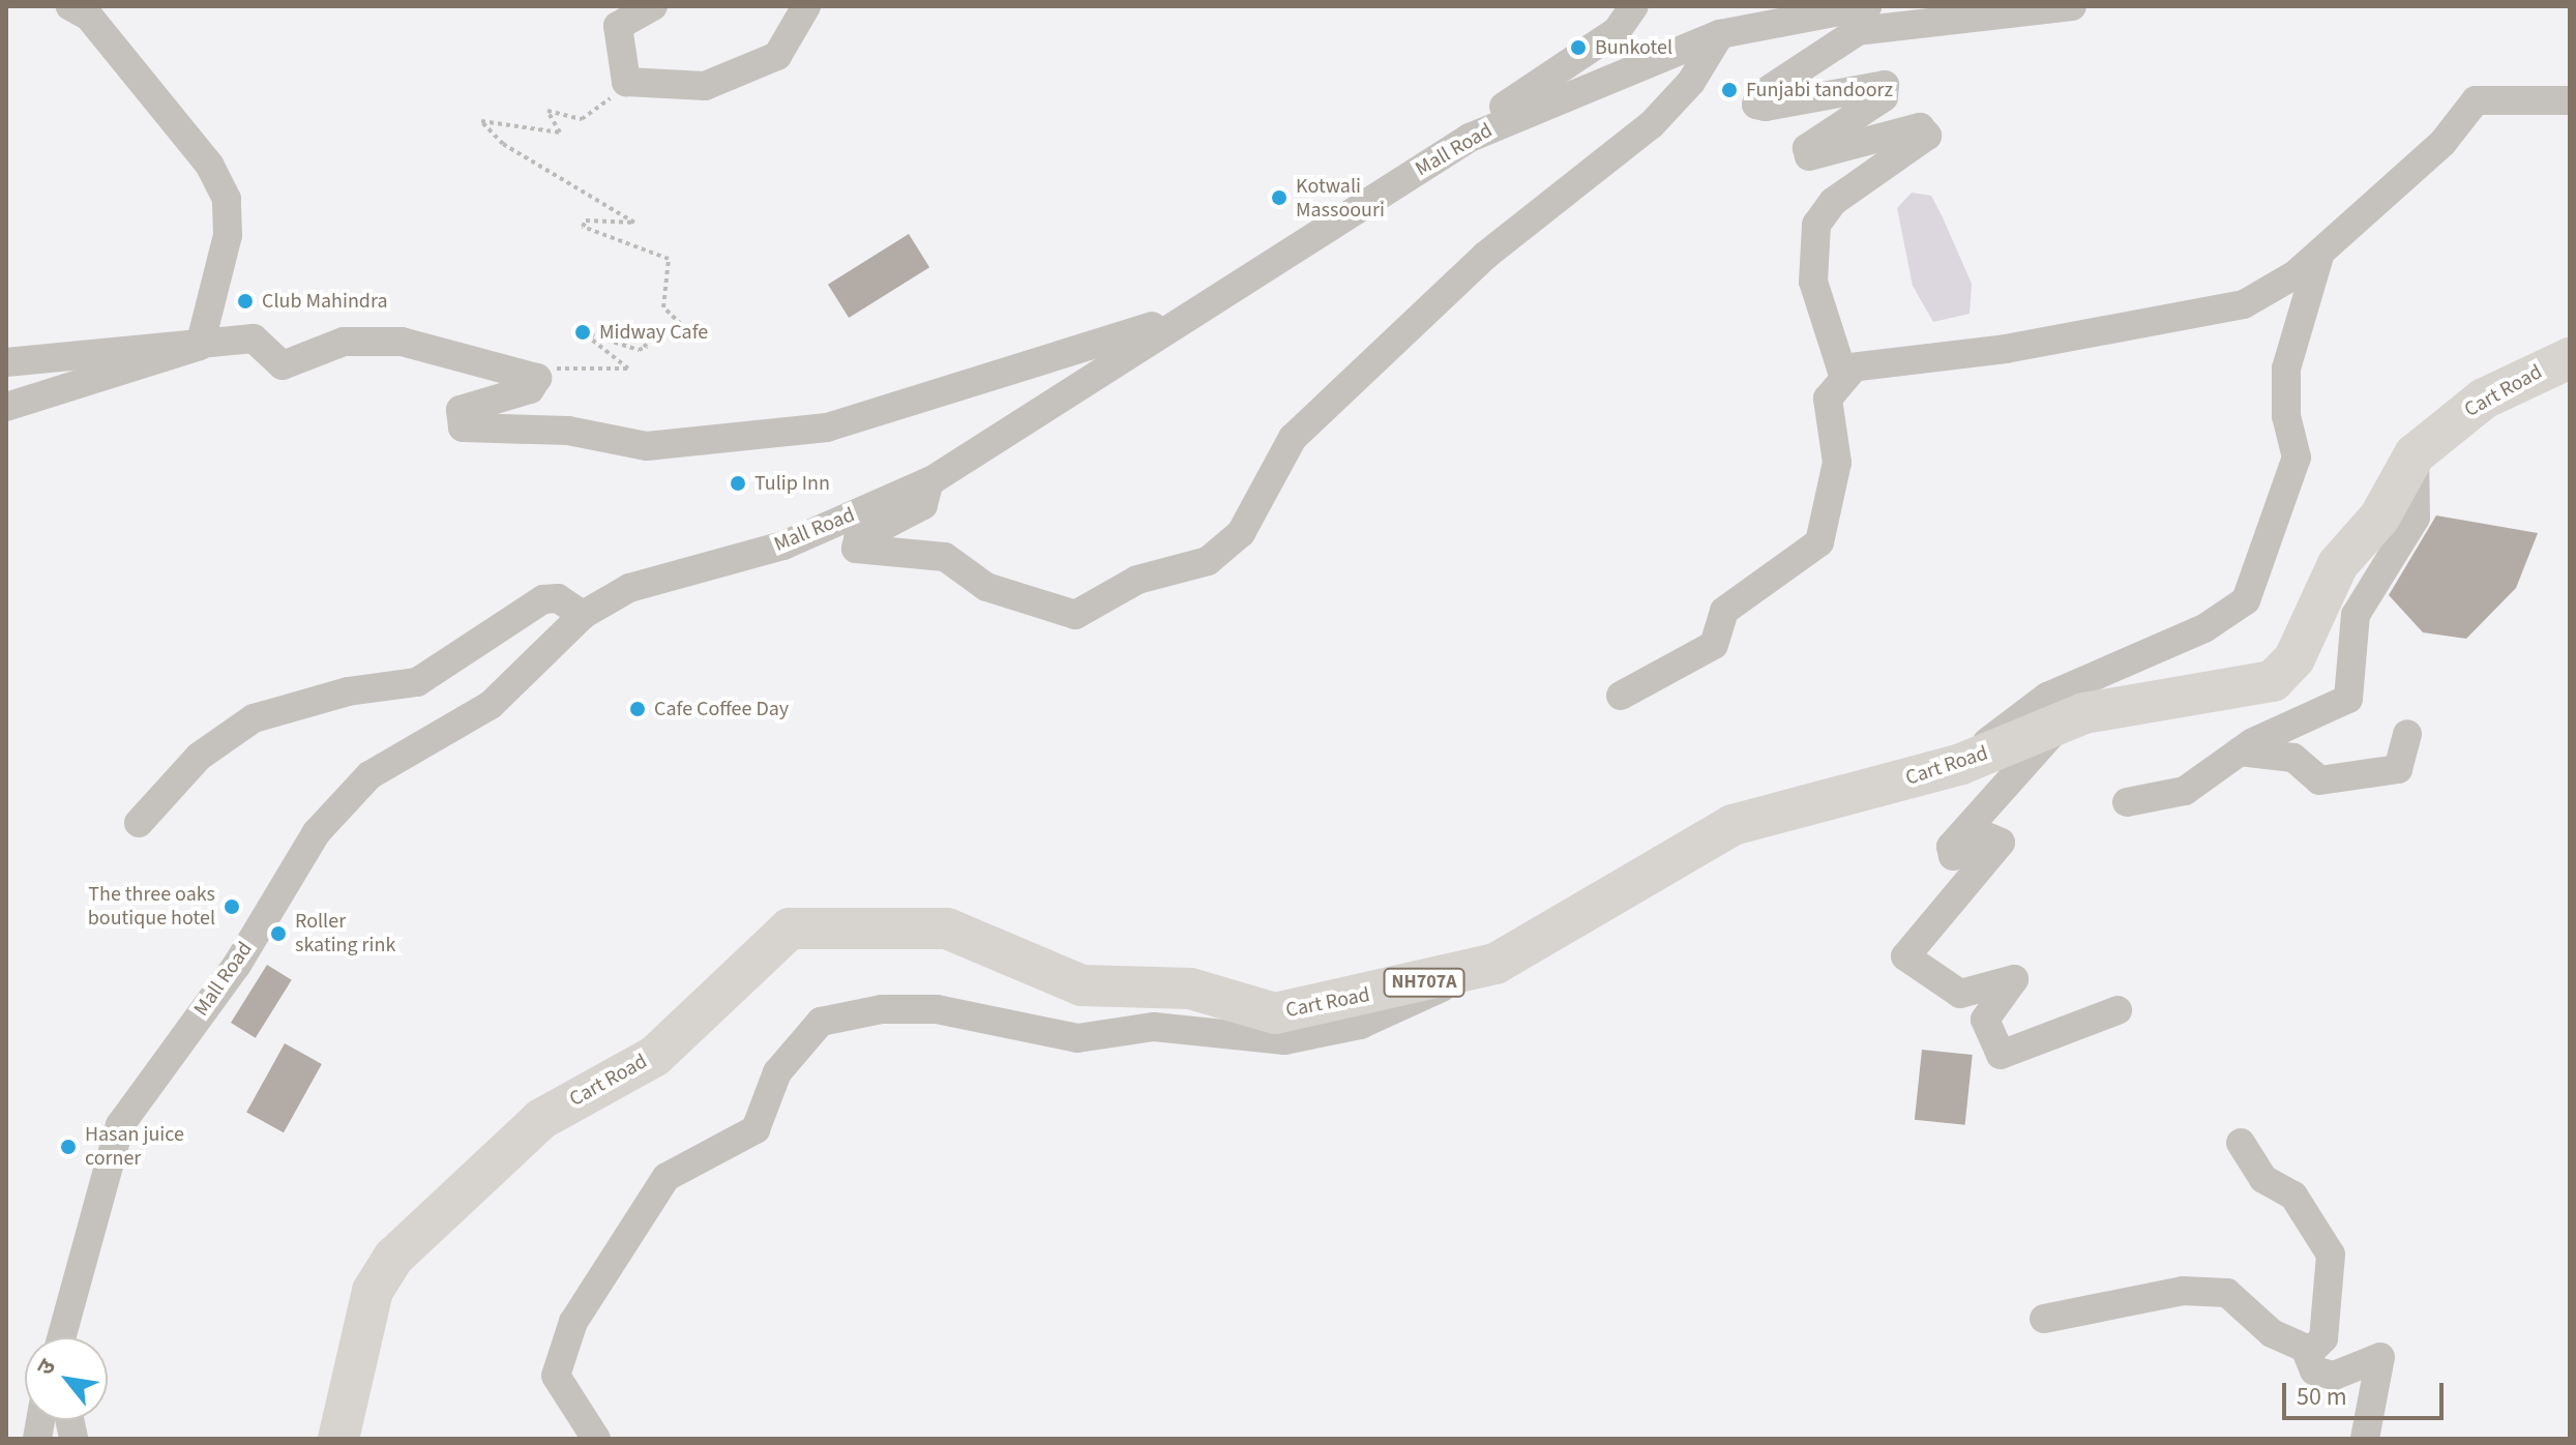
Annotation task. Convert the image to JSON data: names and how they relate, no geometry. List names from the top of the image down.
{
  "streets": {
    "highway": ["Cart Road", "NH707A"],
    "street": ["Mall Road"]
  },
  "places": [
    "Bunkotel",
    "Funjabi tandoorz",
    "Kotwali Massoouri",
    "Club Mahindra",
    "Midway Cafe",
    "Tulip Inn",
    "Cafe Coffee Day",
    "The three oaks boutique hotel",
    "Roller skating rink",
    "Hasan juice corner"
  ],
  "scale_bar": "50 m",
  "north": "top left"
}
